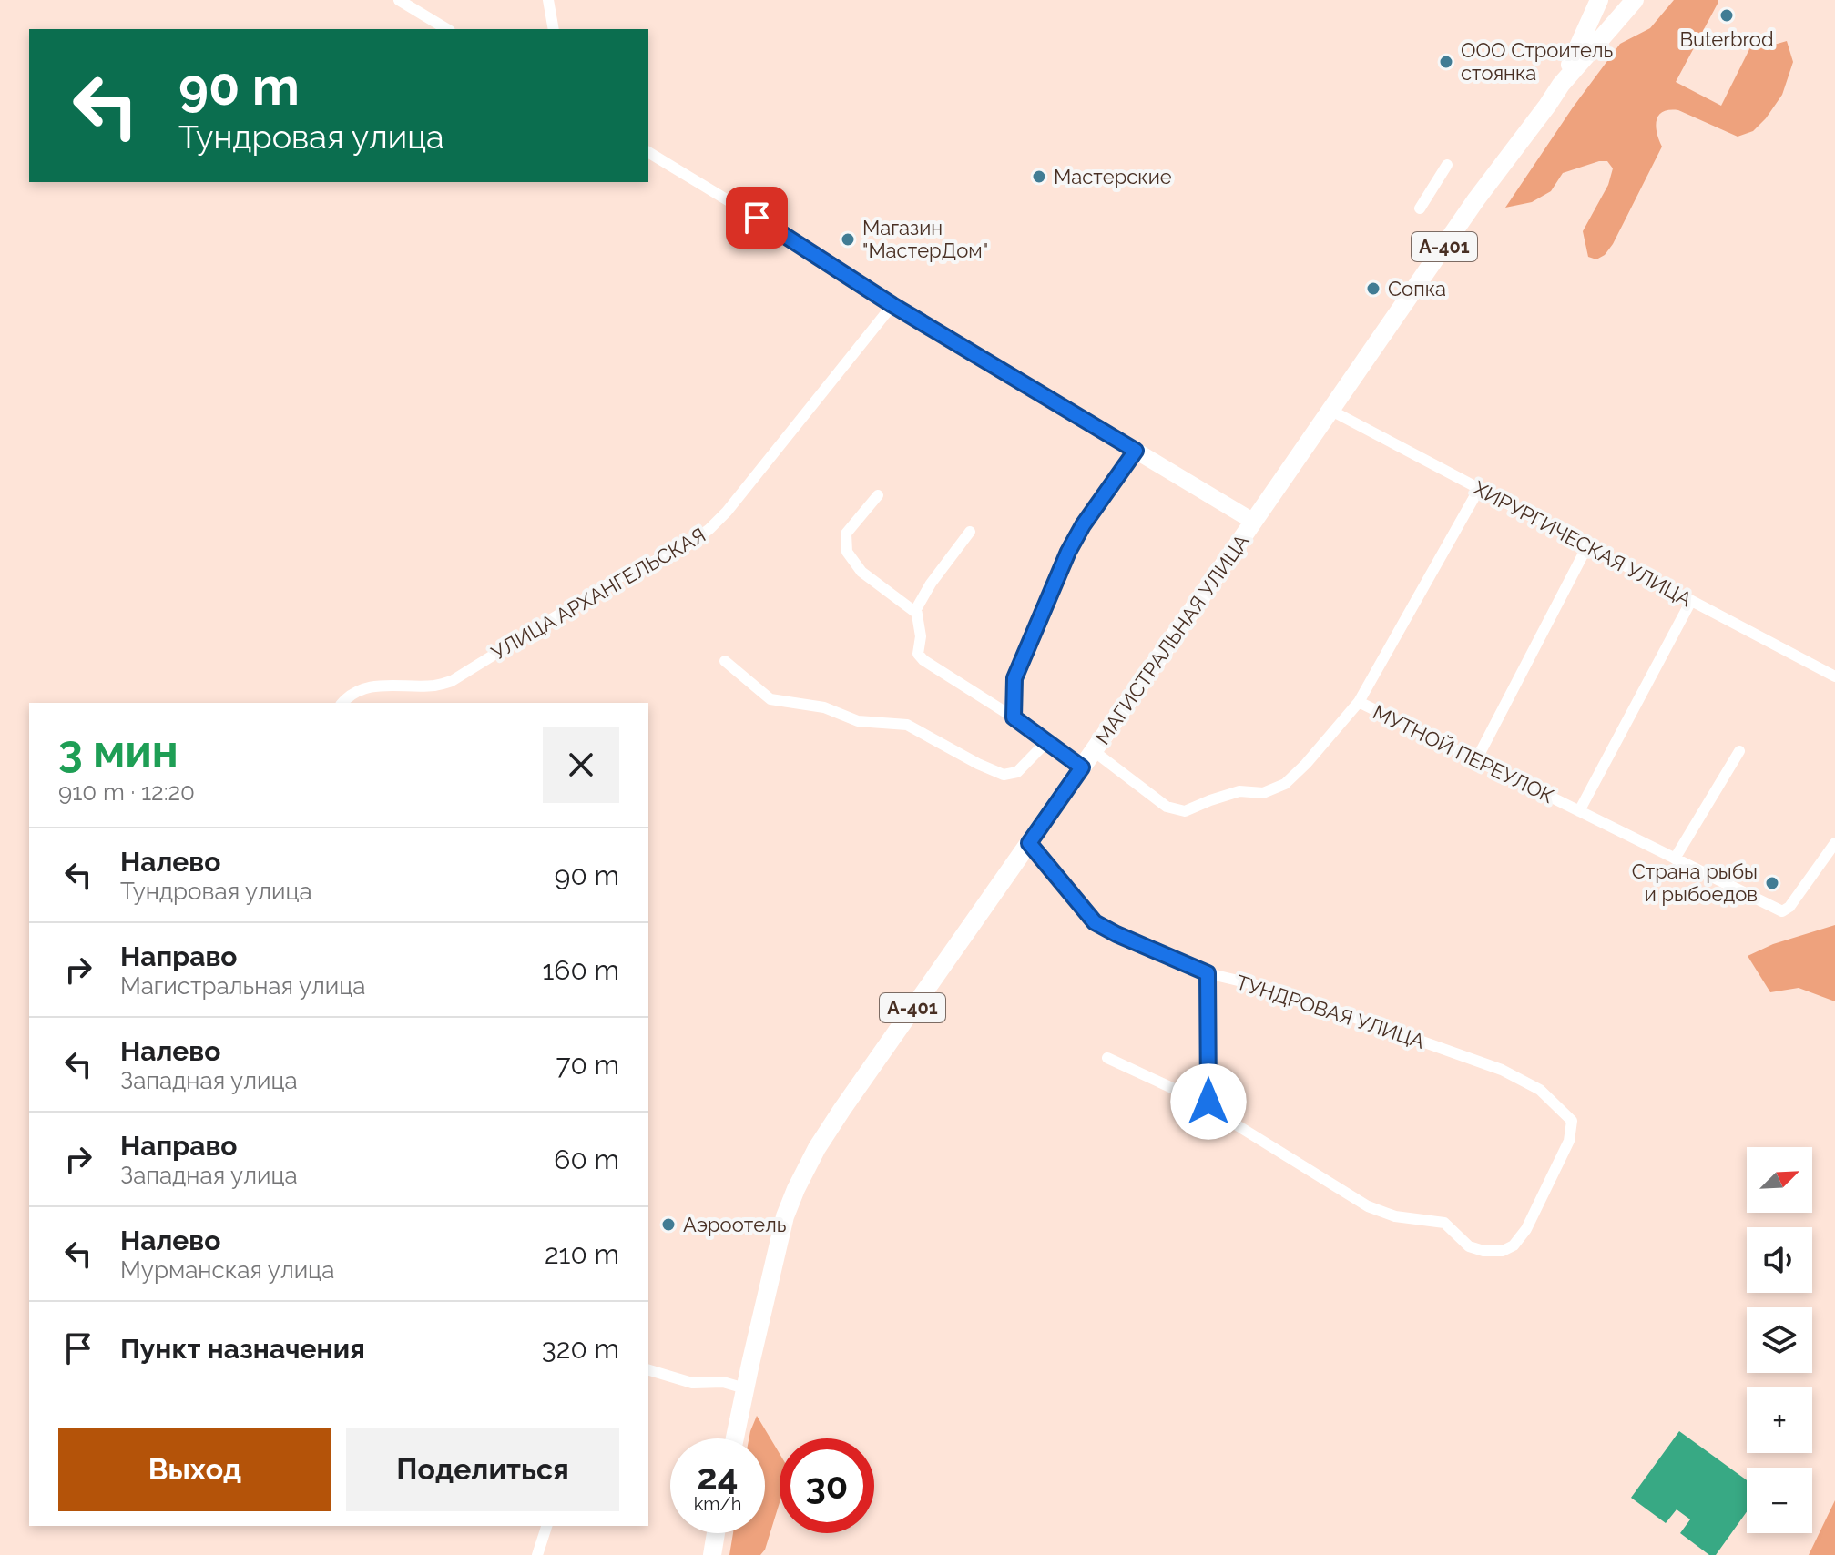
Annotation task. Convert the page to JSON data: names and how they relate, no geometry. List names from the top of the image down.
{
  "streets": {
    "main road": ["А-401", "МАГИСТРАЛЬНАЯ УЛИЦА"],
    "street": [
      "ХИРУРГИЧЕСКАЯ УЛИЦА",
      "УЛИЦА АРХАНГЕЛЬСКАЯ",
      "МУТНОЙ ПЕРЕУЛОК",
      "ТУНДРОВАЯ УЛИЦА"
    ]
  },
  "crossings": [
    ["ХИРУРГИЧЕСКАЯ УЛИЦА", "МАГИСТРАЛЬНАЯ УЛИЦА"],
    ["МАГИСТРАЛЬНАЯ УЛИЦА", "МУТНОЙ ПЕРЕУЛОК"],
    ["МАГИСТРАЛЬНАЯ УЛИЦА", "ТУНДРОВАЯ УЛИЦА"]
  ],
  "places": [
    "Buterbrod",
    "ООО Строитель стоянка",
    "Мастерские",
    "Магазин \"МастерДом\"",
    "Сопка",
    "Страна рыбы и рыбоедов",
    "Аэроотель"
  ],
  "north": "top right",
  "page": {
    "turn": ["90 m", "Тундровая улица"],
    "heading": ["3 мин", "910 m · 12:20"],
    "list": [
      {
        "name": "Налево",
        "note": "Тундровая улица",
        "value": "90 m"
      },
      {
        "name": "Направо",
        "note": "Магистральная улица",
        "value": "160 m"
      },
      {
        "name": "Налево",
        "note": "Западная улица",
        "value": "70 m"
      },
      {
        "name": "Направо",
        "note": "Западная улица",
        "value": "60 m"
      },
      {
        "name": "Налево",
        "note": "Мурманская улица",
        "value": "210 m"
      },
      {
        "name": "Пункт назначения",
        "value": "320 m"
      }
    ],
    "map_buttons": ["+", "−"],
    "buttons": ["Выход", "Поделиться"],
    "speed": "24 km/h",
    "limit": "30"
  }
}
